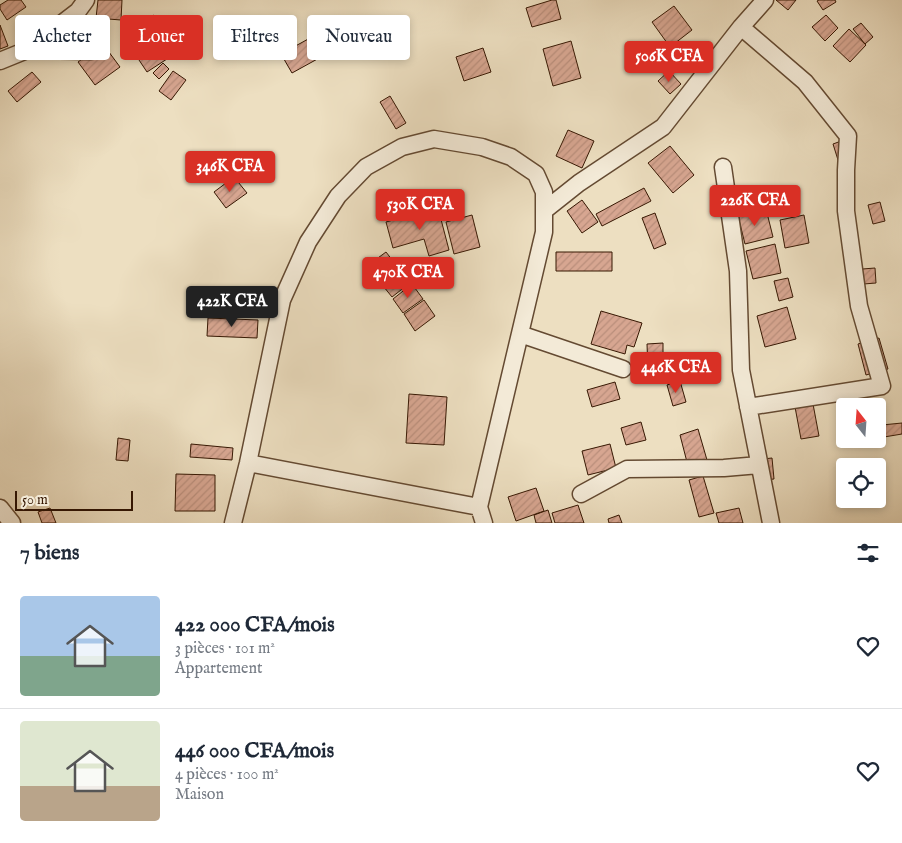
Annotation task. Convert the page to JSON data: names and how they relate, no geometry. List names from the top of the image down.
{
  "scale_bar": "50 m",
  "north": "top",
  "page": {
    "chip": [
      "Acheter",
      "Louer",
      "Filtres",
      "Nouveau"
    ],
    "price": [
      "506K CFA",
      "346K CFA",
      "226K CFA",
      "530K CFA",
      "470K CFA",
      "422K CFA",
      "446K CFA"
    ],
    "scale": "50 m",
    "heading": "7 biens",
    "list": [
      {
        "name": "422 000 CFA/mois",
        "note": "3 pièces · 101 m² · Appartement"
      },
      {
        "name": "446 000 CFA/mois",
        "note": "4 pièces · 100 m² · Maison"
      }
    ]
  }
}
